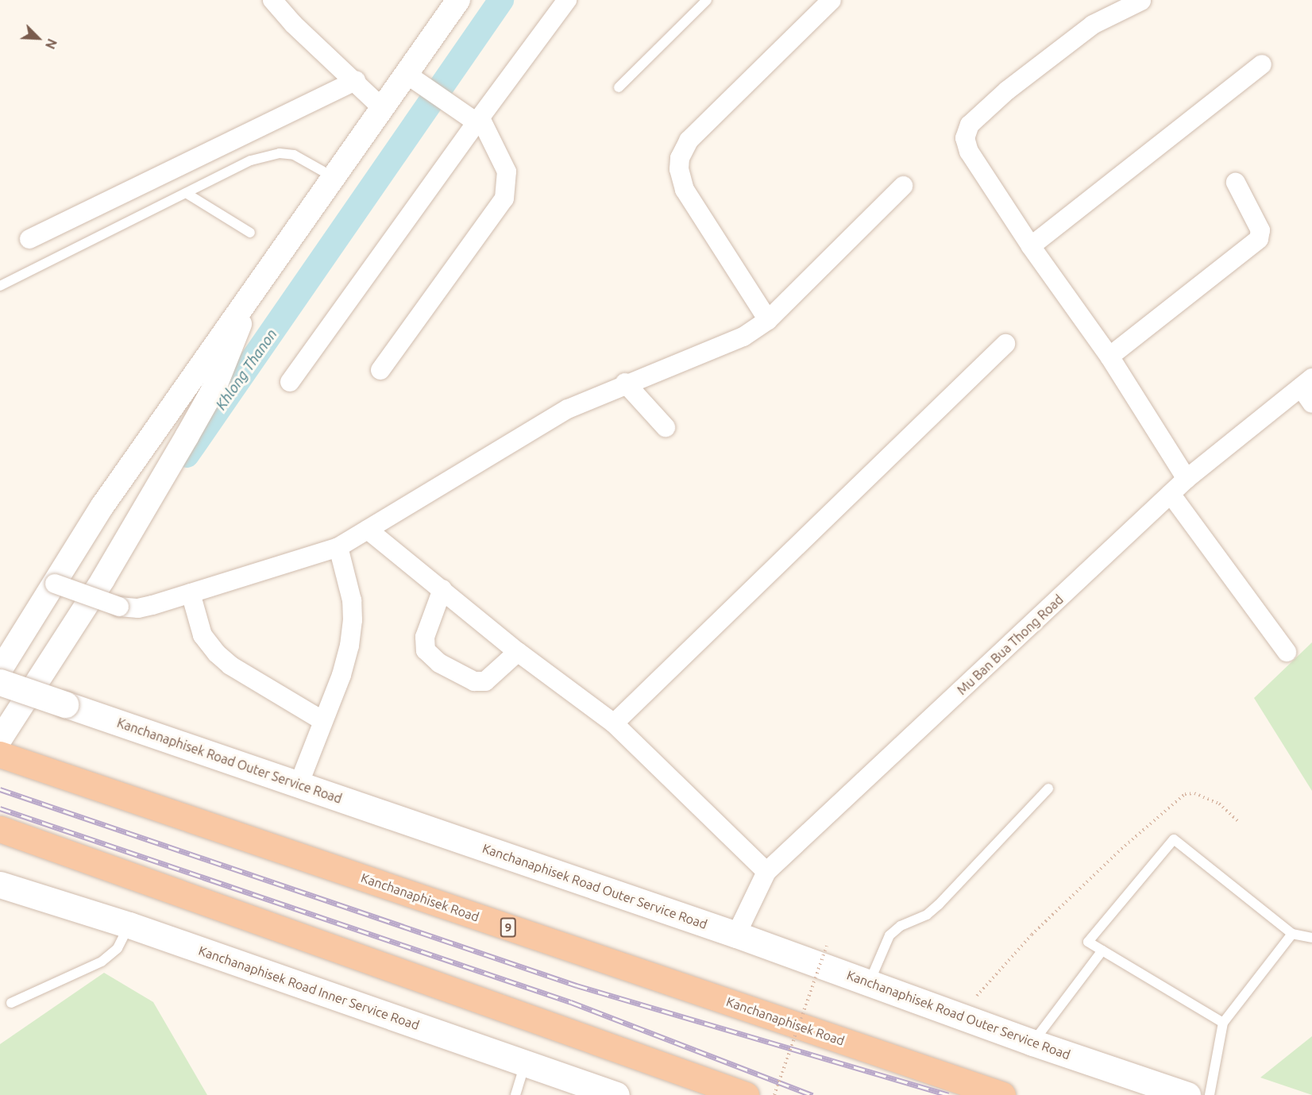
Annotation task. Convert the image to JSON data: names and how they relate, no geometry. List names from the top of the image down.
{
  "streets": {
    "highway": ["Kanchanaphisek Road", "9"],
    "main road": ["Kanchanaphisek Road Outer Service Road", "Kanchanaphisek Road Inner Service Road"],
    "street": ["Mu Ban Bua Thong Road"]
  },
  "crossings": [
    ["Mu Ban Bua Thong Road", "Kanchanaphisek Road Outer Service Road"]
  ],
  "water": ["Khlong Thanon"],
  "north": "bottom right"
}
